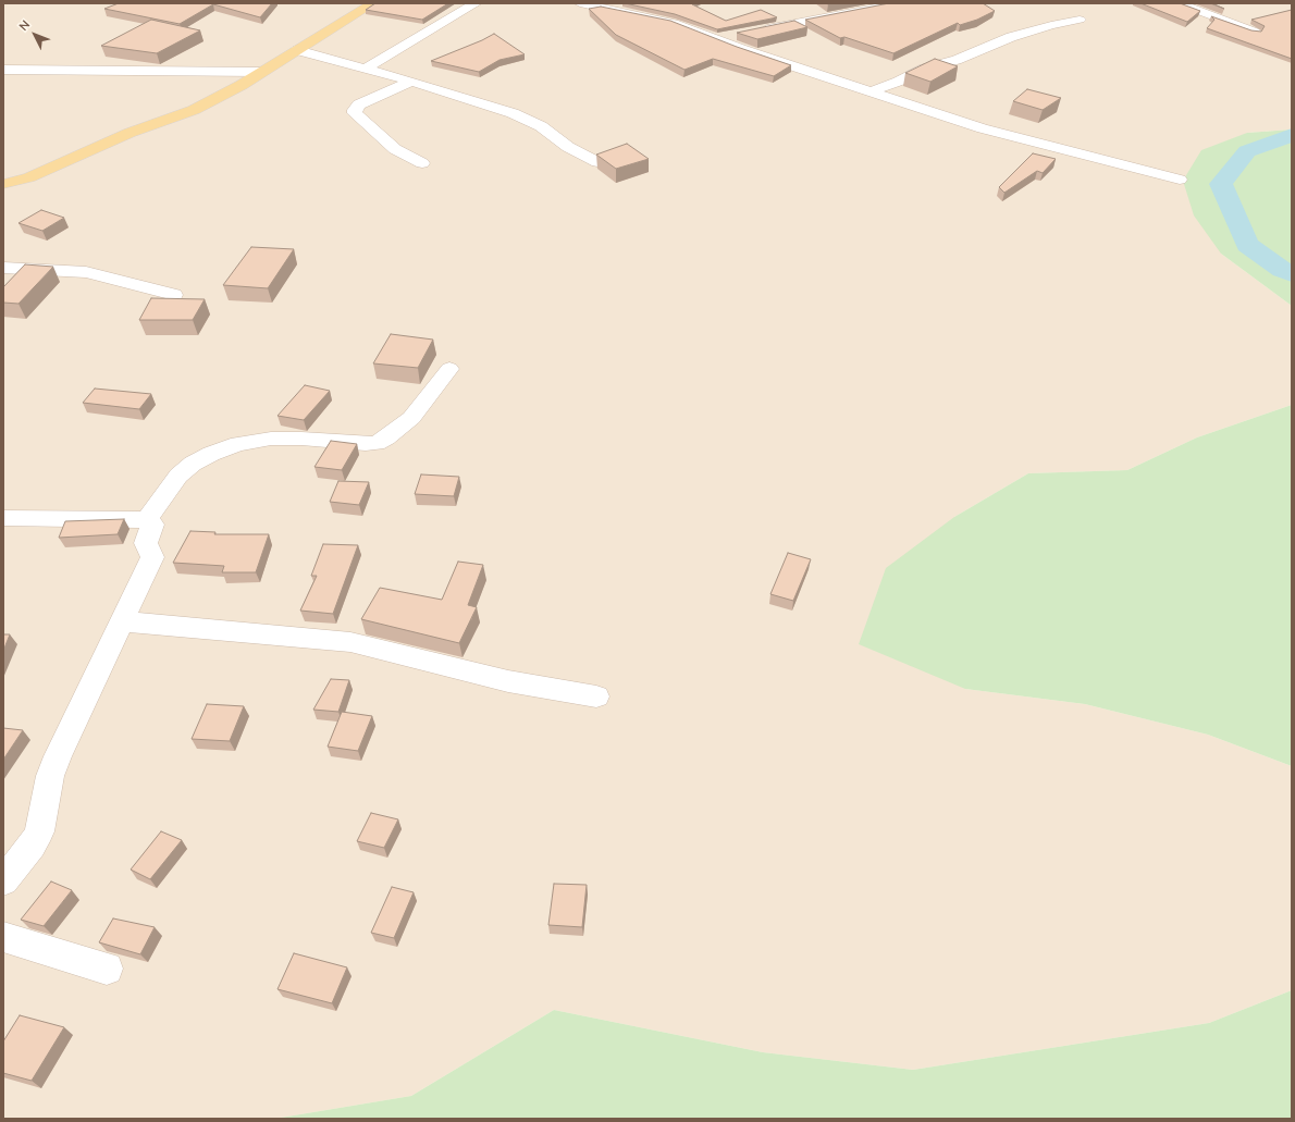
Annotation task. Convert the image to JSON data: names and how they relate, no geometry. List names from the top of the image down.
{
  "north": "top left"
}
